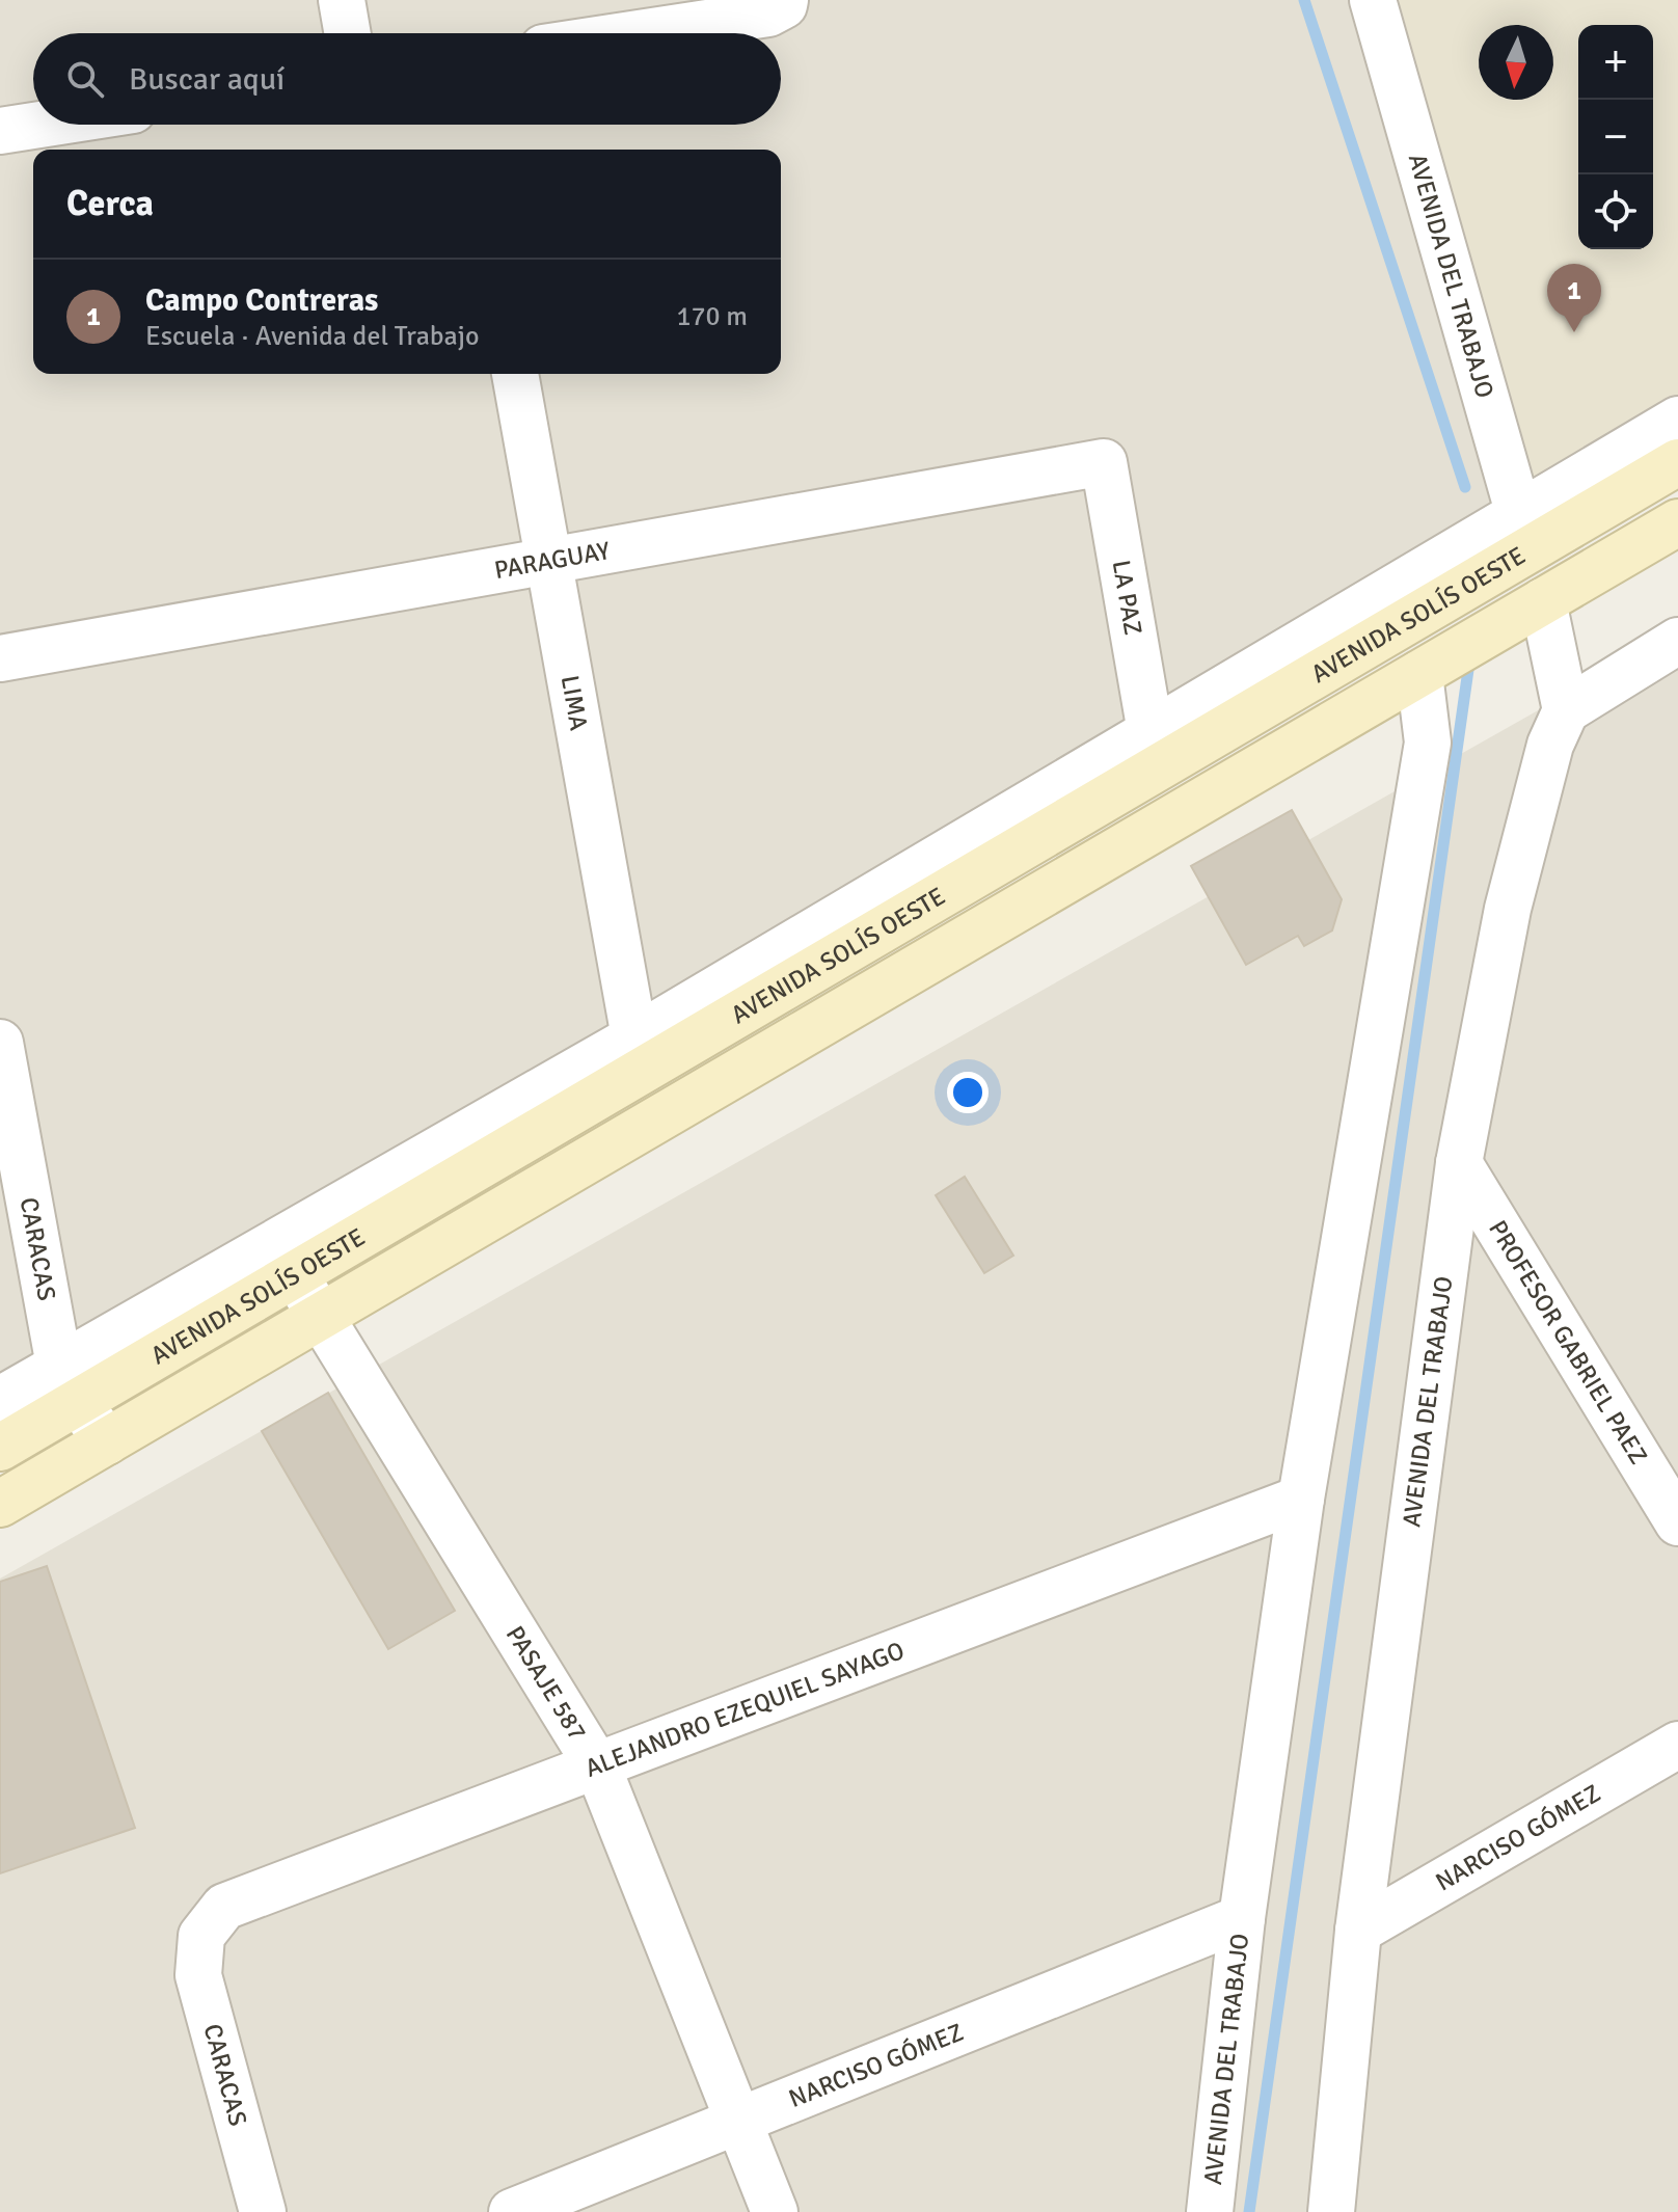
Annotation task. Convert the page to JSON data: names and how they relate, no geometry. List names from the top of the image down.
{
  "streets": {
    "main road": ["AVENIDA SOLÍS OESTE"],
    "street": [
      "AVENIDA DEL TRABAJO",
      "PARAGUAY",
      "LA PAZ",
      "LIMA",
      "CARACAS",
      "PROFESOR GABRIEL PAEZ",
      "PASAJE 587",
      "ALEJANDRO EZEQUIEL SAYAGO",
      "NARCISO GÓMEZ"
    ]
  },
  "crossings": [
    ["AVENIDA DEL TRABAJO", "AVENIDA SOLÍS OESTE"],
    ["AVENIDA DEL TRABAJO", "PROFESOR GABRIEL PAEZ"],
    ["AVENIDA DEL TRABAJO", "ALEJANDRO EZEQUIEL SAYAGO"],
    ["AVENIDA DEL TRABAJO", "NARCISO GÓMEZ"],
    ["PARAGUAY", "LA PAZ"],
    ["PARAGUAY", "LIMA"],
    ["AVENIDA SOLÍS OESTE", "CARACAS"],
    ["AVENIDA SOLÍS OESTE", "PASAJE 587"],
    ["CARACAS", "ALEJANDRO EZEQUIEL SAYAGO"],
    ["PASAJE 587", "ALEJANDRO EZEQUIEL SAYAGO"],
    ["PASAJE 587", "NARCISO GÓMEZ"]
  ],
  "north": "bottom",
  "page": {
    "map_buttons": ["+", "−"],
    "search": "Buscar aquí",
    "heading": "Cerca",
    "list": [
      {
        "mark": "1",
        "name": "Campo Contreras",
        "note": "Escuela · Avenida del Trabajo",
        "value": "170 m"
      }
    ],
    "pins": "1"
  }
}
